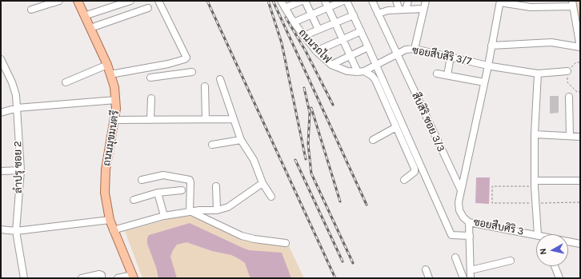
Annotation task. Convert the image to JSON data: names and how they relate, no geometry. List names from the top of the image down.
{
  "streets": {
    "main road": ["ถนนมุขมนตรี"],
    "street": [
      "ถนนรถไฟ",
      "ซอยสืบสิริ 3/7",
      "สืบสิริ ซอย 3/3",
      "ลำปรุ ซอย 2",
      "ซอยสืบศิริ 3"
    ]
  },
  "crossings": [
    ["ซอยสืบสิริ 3/7", "สืบสิริ ซอย 3/3"],
    ["สืบสิริ ซอย 3/3", "ซอยสืบศิริ 3"]
  ],
  "north": "left"
}
